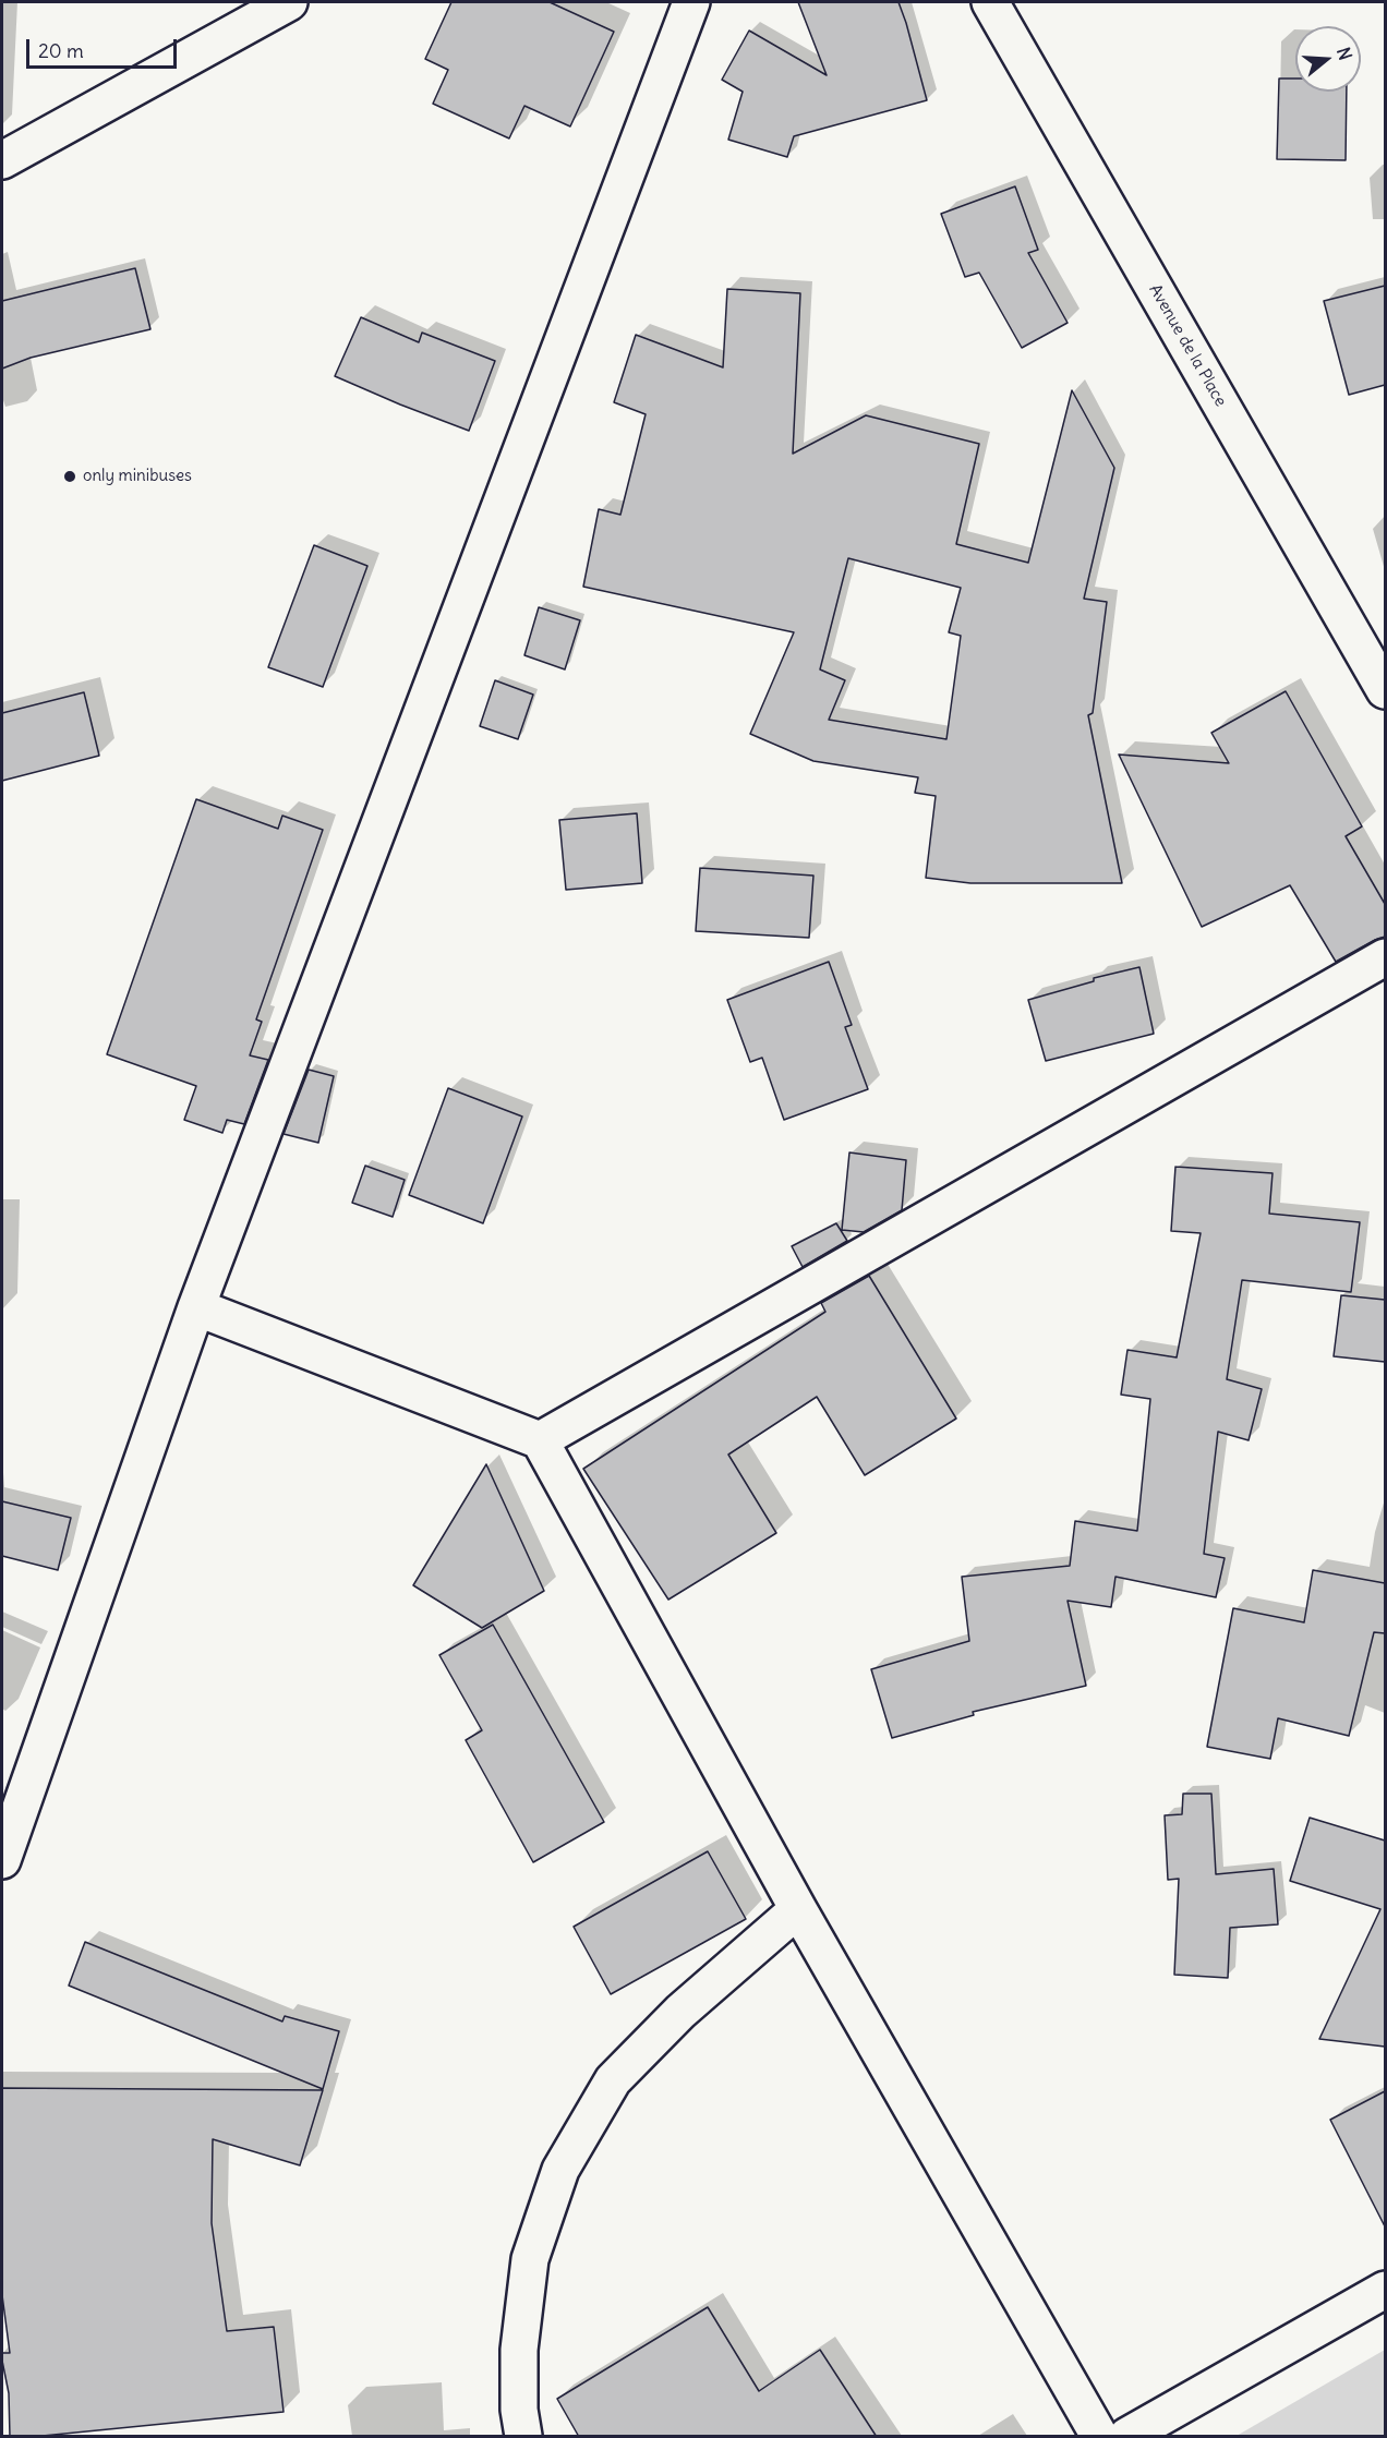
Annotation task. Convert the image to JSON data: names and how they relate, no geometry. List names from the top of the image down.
{
  "streets": {
    "street": ["Avenue de la Place"]
  },
  "places": ["only minibuses"],
  "scale_bar": "20 m",
  "north": "right"
}
